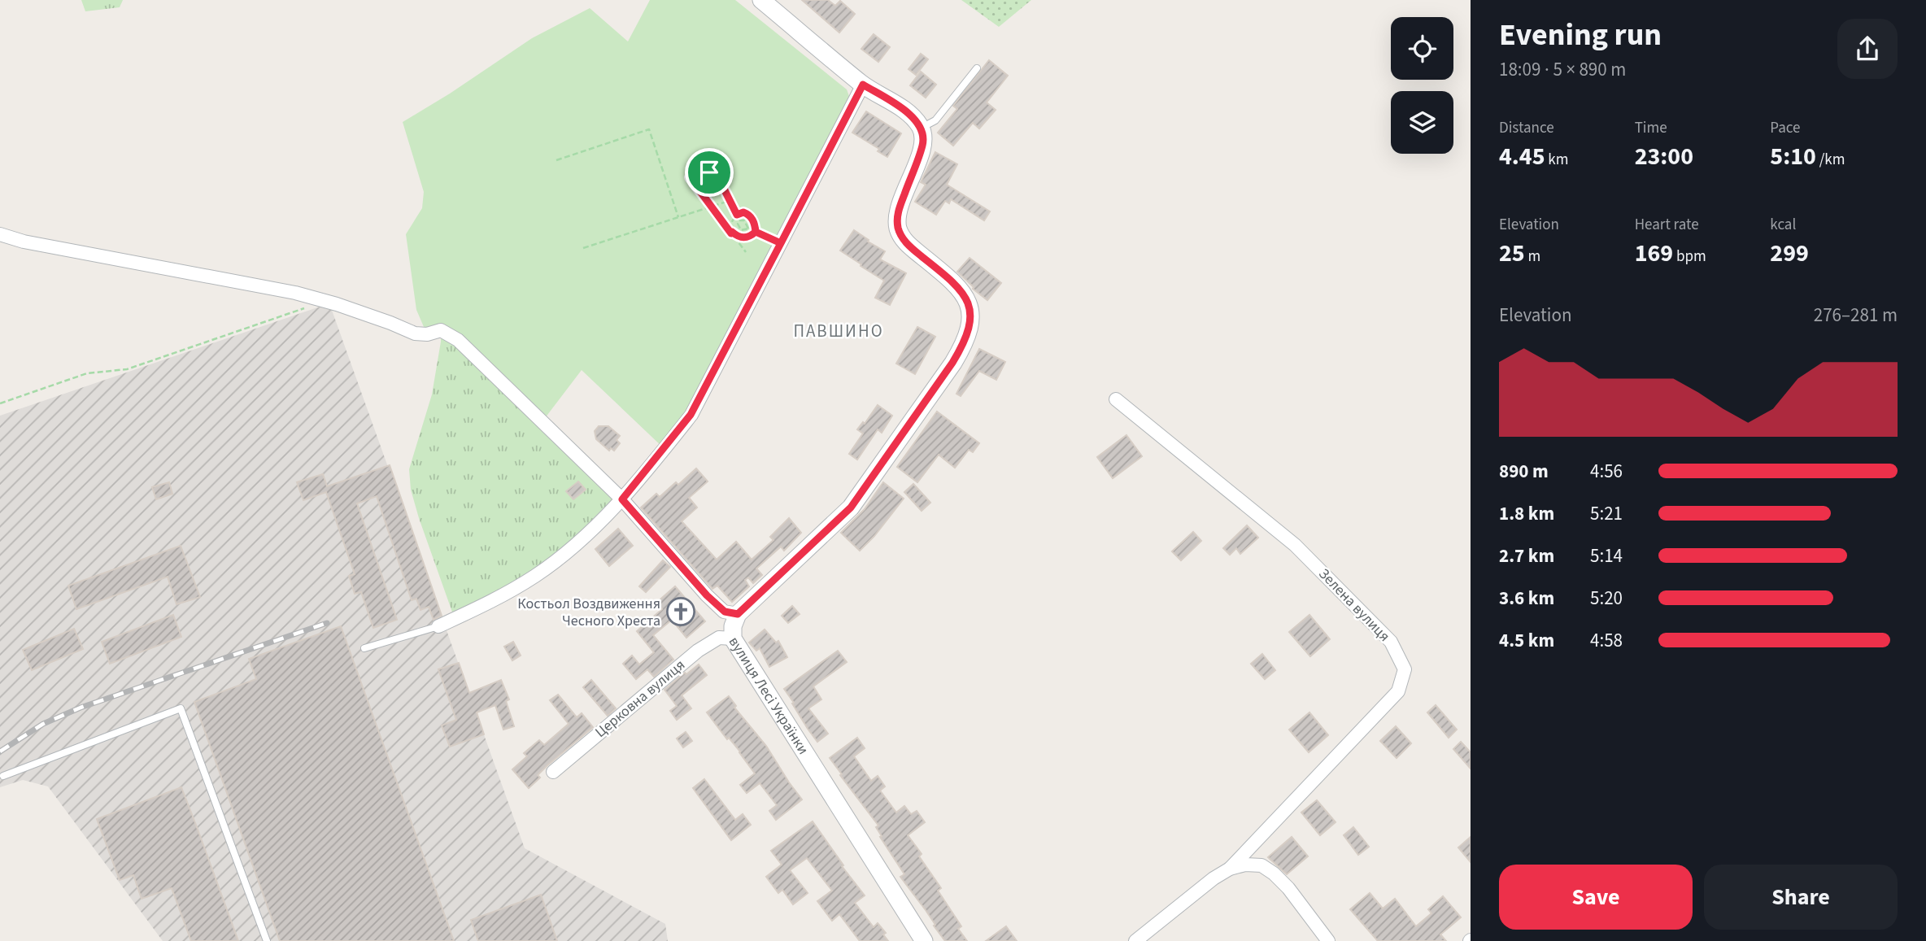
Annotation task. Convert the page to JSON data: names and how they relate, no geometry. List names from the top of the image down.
{
  "streets": {
    "street": ["Зелена вулиця", "вулиця Лесі Українки", "Церковна вулиця"]
  },
  "crossings": [
    ["вулиця Лесі Українки", "Церковна вулиця"]
  ],
  "districts": ["ПАВШИНО"],
  "places": {
    "church": ["Костьол Воздвиження Чесного Хреста"]
  },
  "page": {
    "heading": ["Evening run", "18:09 · 5 × 890 m"],
    "stats": [
      ["Distance", "4.45 km"],
      ["Time", "23:00"],
      ["Pace", "5:10 /km"],
      ["Elevation", "25 m"],
      ["Heart rate", "169 bpm"],
      ["kcal", "299"]
    ],
    "chart": ["Elevation", "276–281 m"],
    "list": [
      {
        "name": "890 m",
        "note": "4:56"
      },
      {
        "name": "1.8 km",
        "note": "5:21"
      },
      {
        "name": "2.7 km",
        "note": "5:14"
      },
      {
        "name": "3.6 km",
        "note": "5:20"
      },
      {
        "name": "4.5 km",
        "note": "4:58"
      }
    ],
    "buttons": ["Save", "Share"]
  }
}
